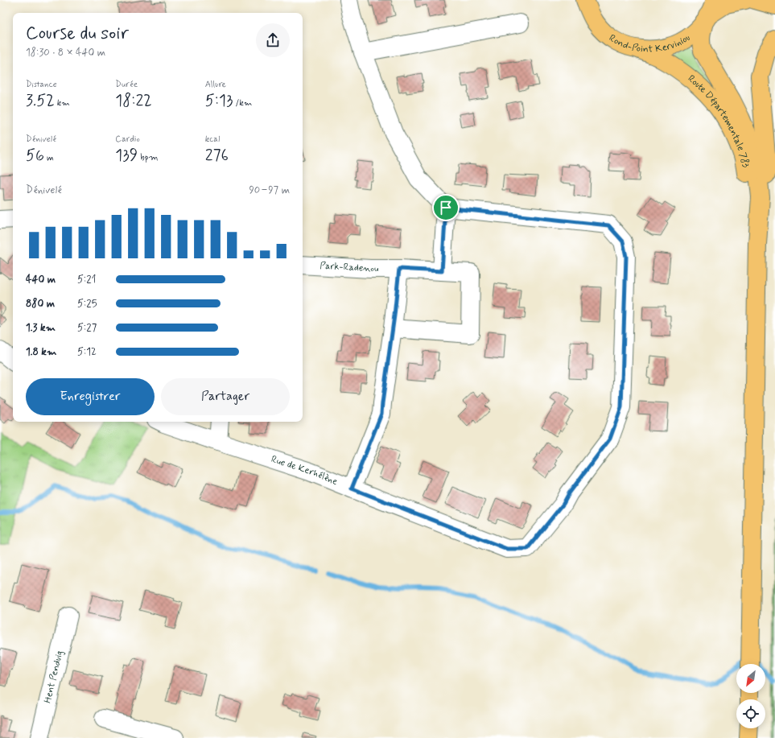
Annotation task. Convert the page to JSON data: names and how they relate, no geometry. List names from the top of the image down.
{
  "streets": {
    "main road": ["Rond-Point Kerviniou", "Route Départementale 783"],
    "street": ["Park-Radenou", "Rue de Kerhélène", "Hent Penduig"]
  },
  "crossings": [
    ["Rond-Point Kerviniou", "Route Départementale 783"]
  ],
  "north": "bottom left",
  "page": {
    "heading": ["Course du soir", "18:30 · 8 × 440 m"],
    "stats": [
      ["Distance", "3.52 km"],
      ["Durée", "18:22"],
      ["Allure", "5:13 /km"],
      ["Dénivelé", "56 m"],
      ["Cardio", "139 bpm"],
      ["kcal", "276"]
    ],
    "chart": ["Dénivelé", "90–97 m"],
    "list": [
      {
        "name": "440 m",
        "note": "5:21"
      },
      {
        "name": "880 m",
        "note": "5:25"
      },
      {
        "name": "1.3 km",
        "note": "5:27"
      },
      {
        "name": "1.8 km",
        "note": "5:12"
      }
    ],
    "buttons": ["Enregistrer", "Partager"]
  }
}
